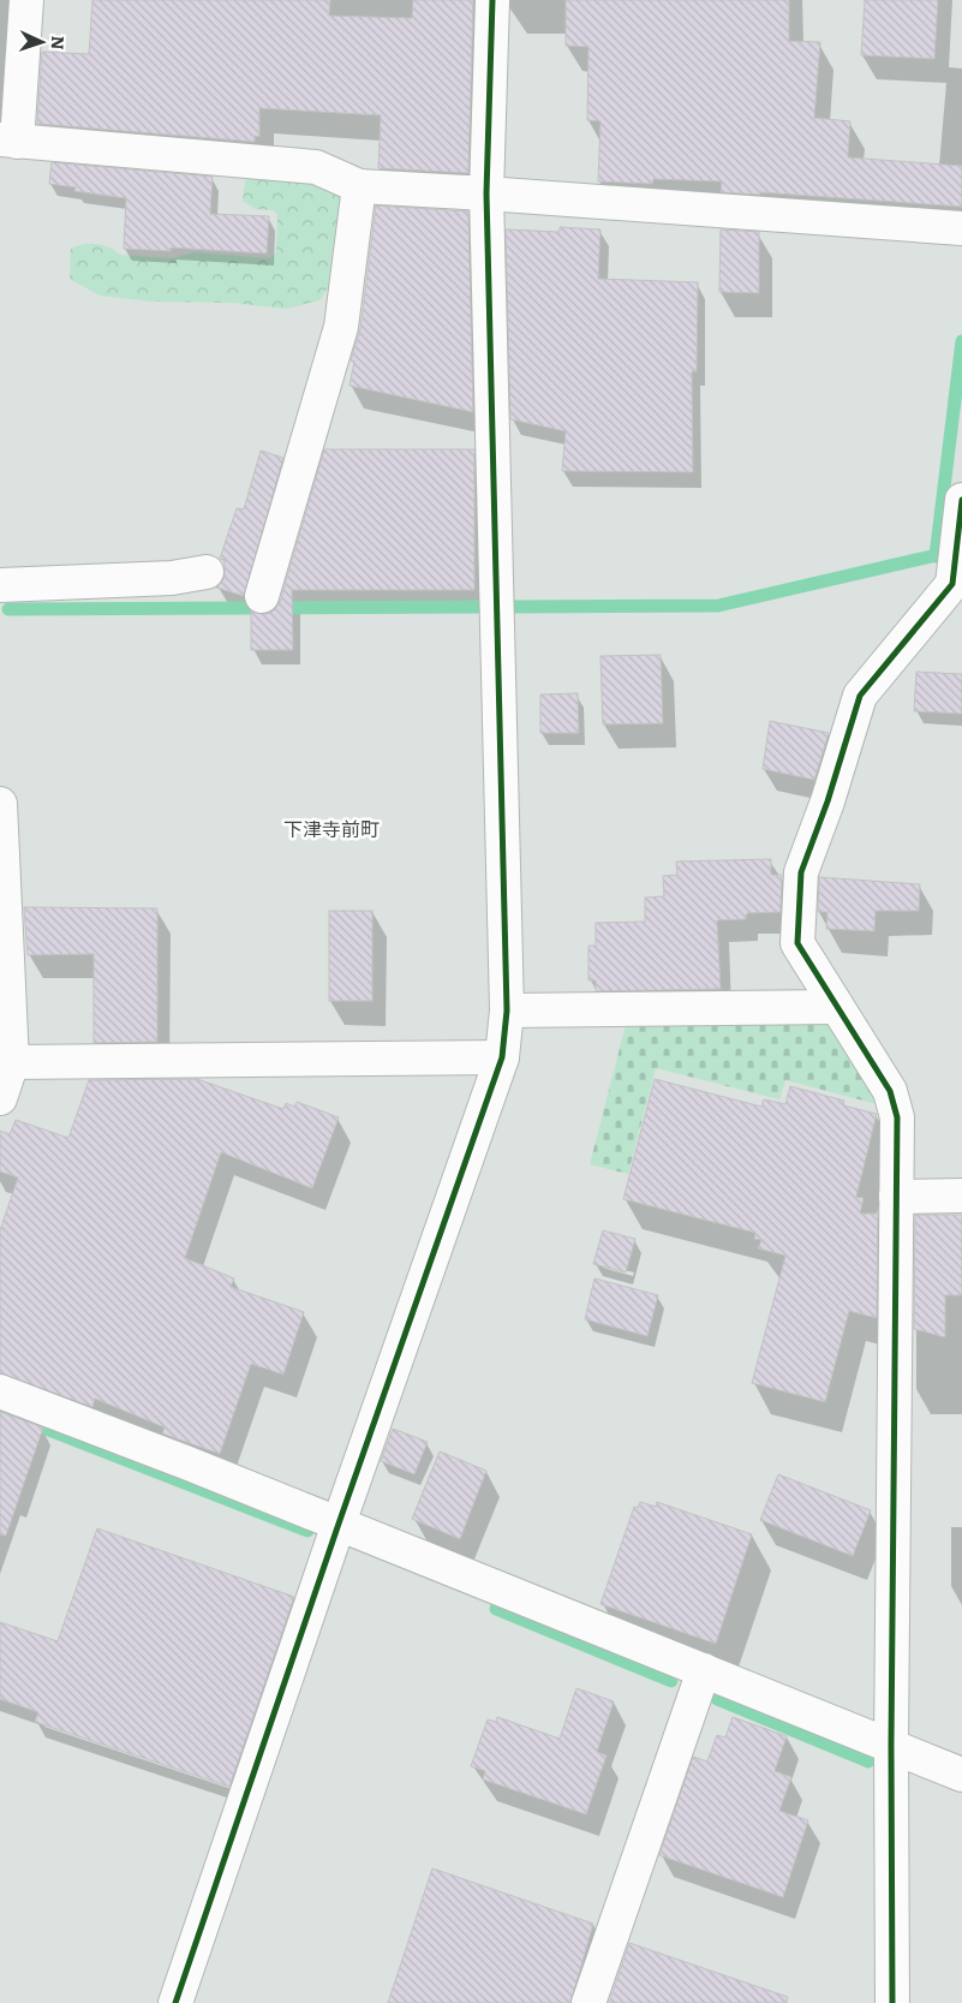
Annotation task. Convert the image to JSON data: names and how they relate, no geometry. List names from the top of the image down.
{
  "districts": ["下津寺前町"],
  "north": "right"
}
